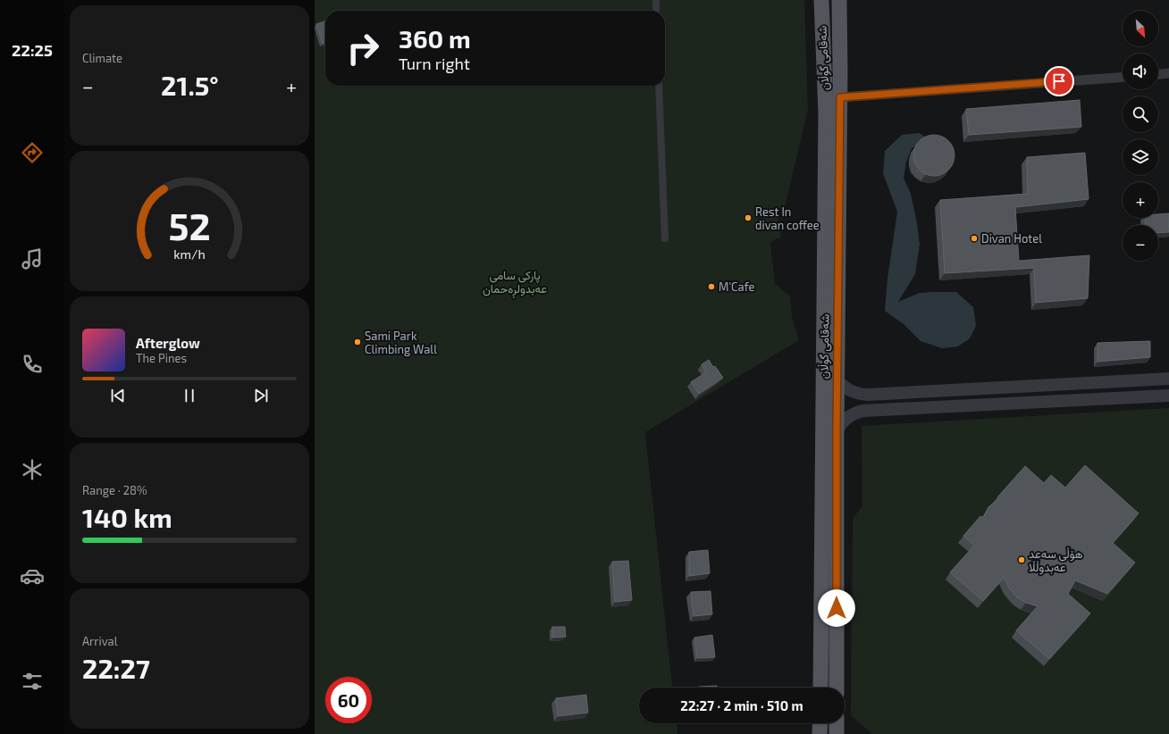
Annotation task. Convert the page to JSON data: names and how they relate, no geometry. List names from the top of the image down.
{
  "streets": {
    "main road": ["شەقامی گوڵان"]
  },
  "parks": ["پارکی سامی عەبدولڕەحمان"],
  "places": [
    "Rest In divan coffee",
    "Divan Hotel",
    "M'Cafe",
    "Sami Park Climbing Wall",
    "ھۆڵی سەعد عەبدوڵڵا"
  ],
  "north": "bottom right",
  "page": {
    "tabs": "22:25",
    "tile": [
      "Climate",
      ["Range · 28%", "140 km"],
      ["Arrival", "22:27"]
    ],
    "map_buttons": ["+", "−"],
    "turn": ["360 m", "Turn right"],
    "heat": ["−", "21.5°", "+"],
    "song": ["Afterglow", "The Pines"],
    "limit": "60",
    "trip": "22:27 · 2 min · 510 m",
    "gauge": ["52", "km/h"]
  }
}
